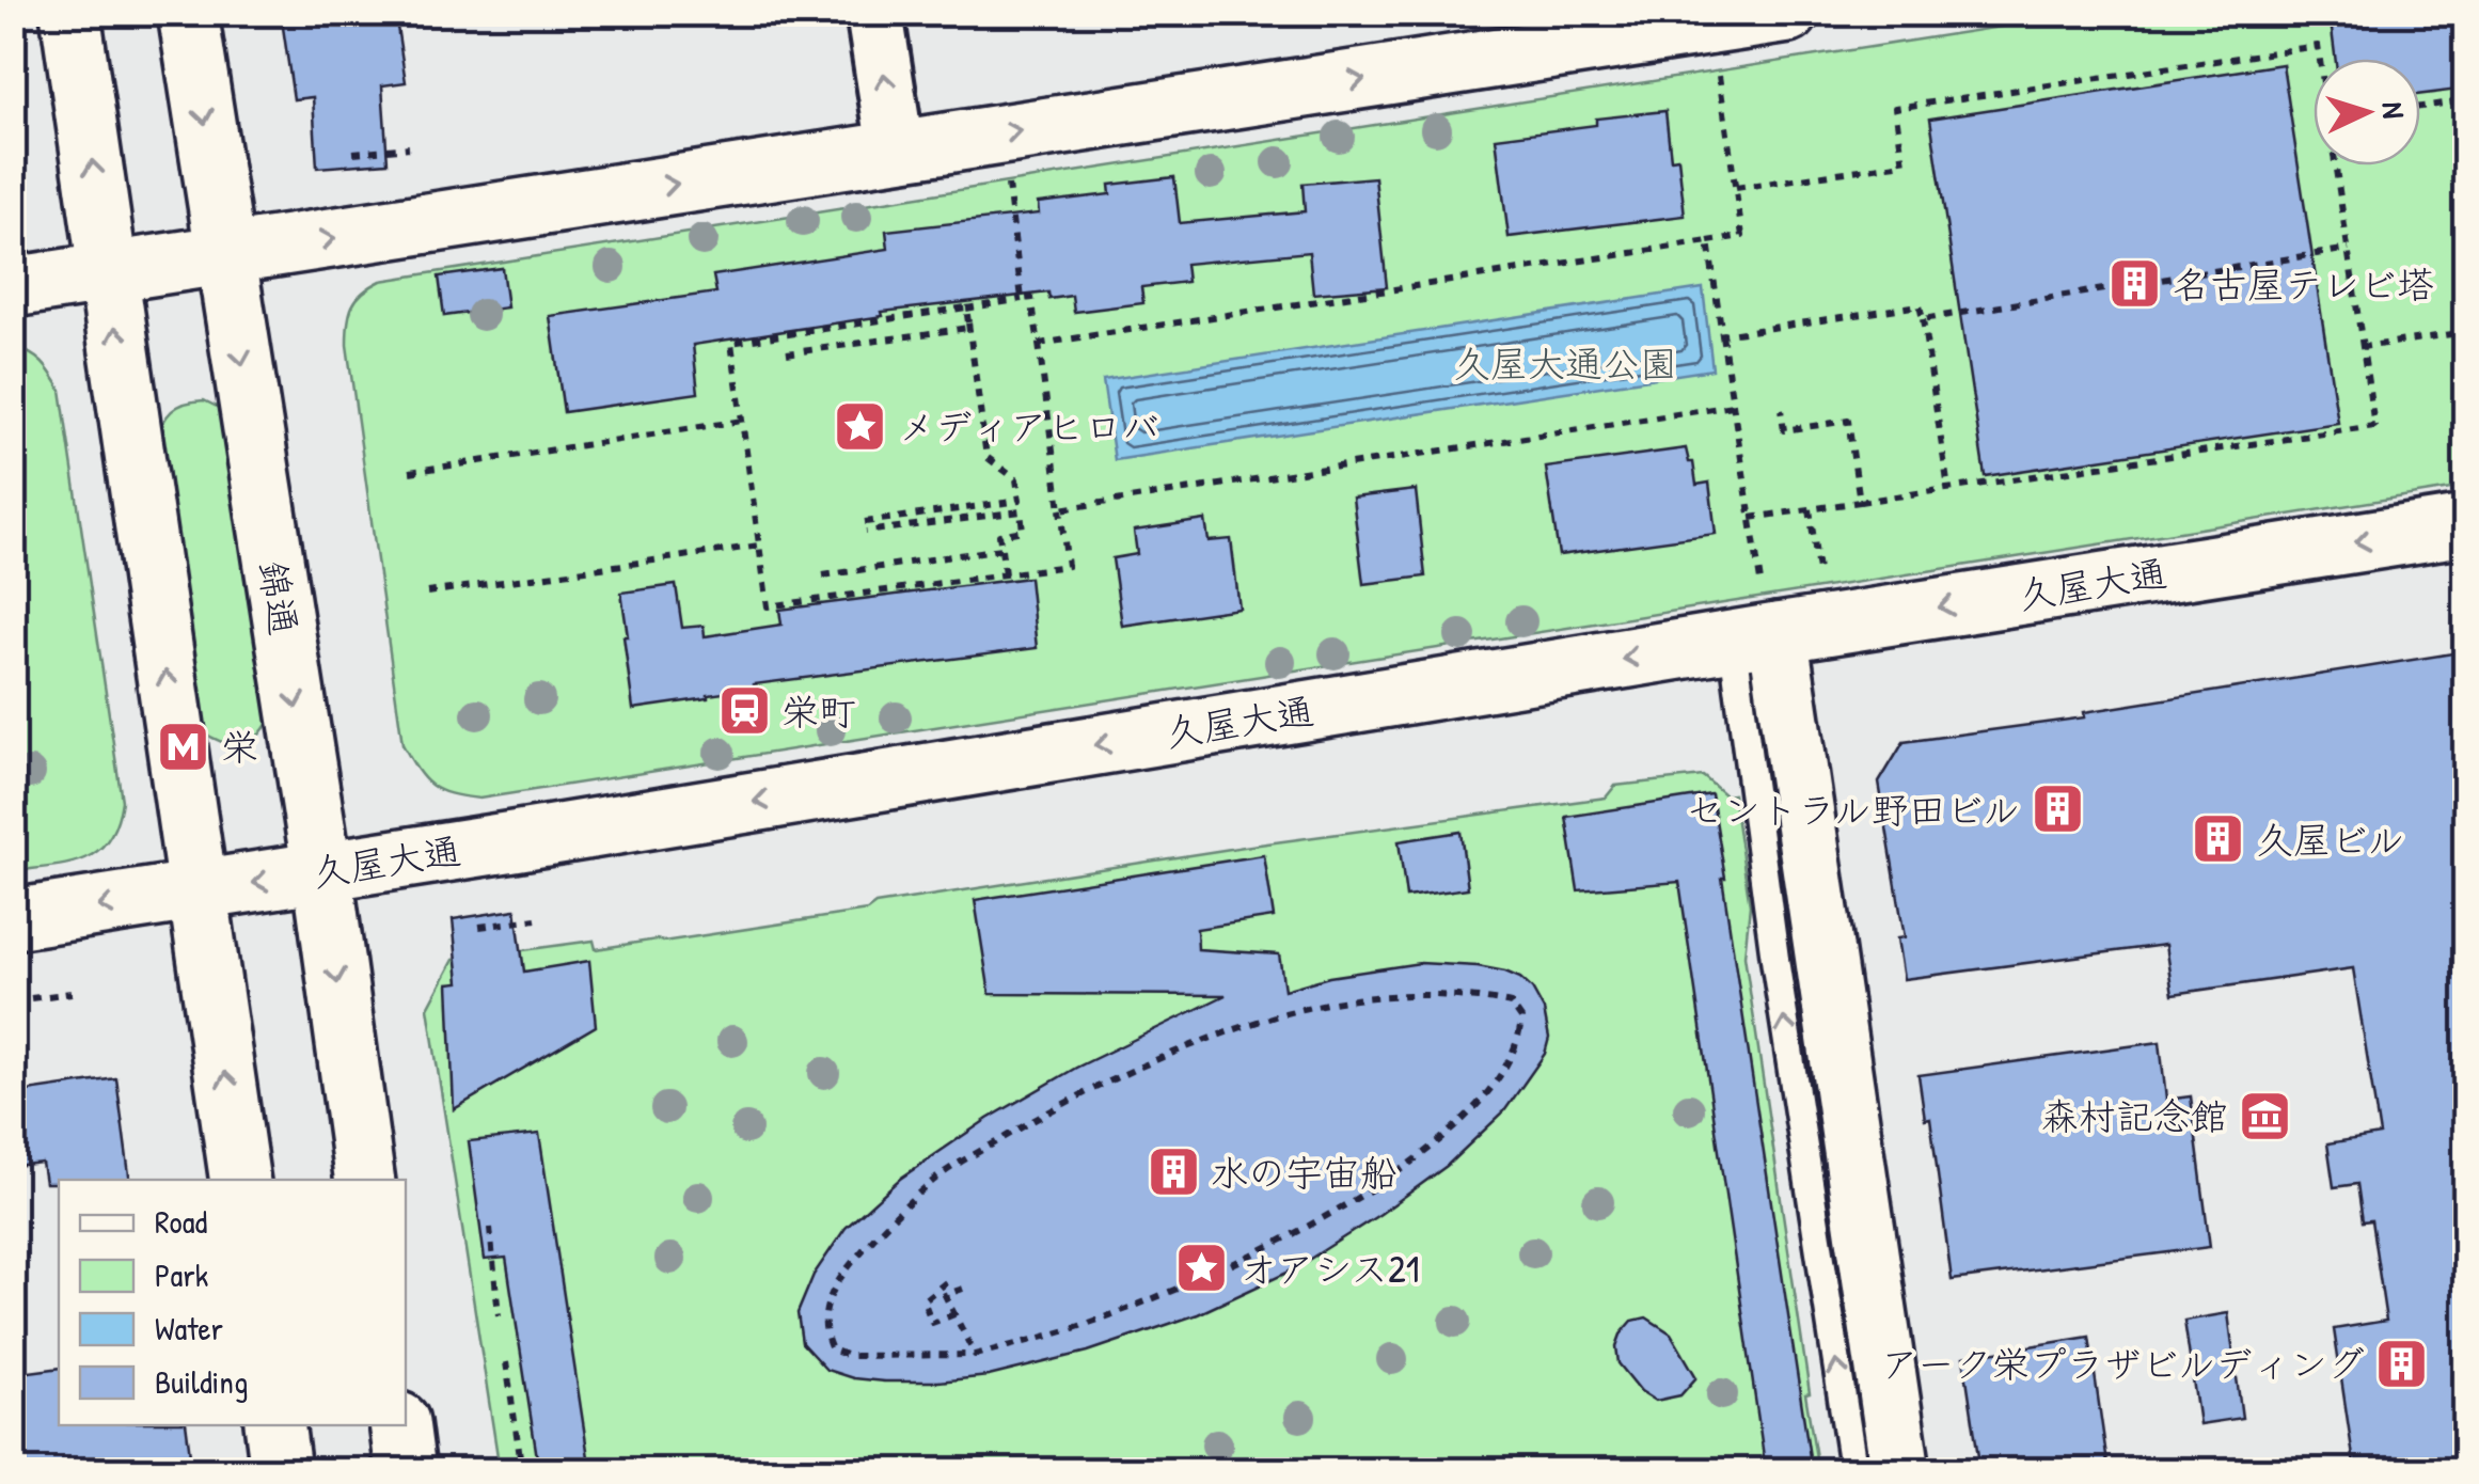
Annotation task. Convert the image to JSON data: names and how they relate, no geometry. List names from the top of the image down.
{
  "streets": {
    "street": ["久屋大通", "錦通"]
  },
  "crossings": [
    ["久屋大通", "錦通"]
  ],
  "one_way": ["久屋大通"],
  "parks": ["久屋大通公園"],
  "places": {
    "building": [
      "名古屋テレビ塔",
      "セントラル野田ビル",
      "久屋ビル",
      "水の宇宙船",
      "アーク栄プラザビルディング"
    ],
    "place": ["メディアヒロバ", "オアシス21"],
    "station": ["栄町"],
    "metro station": ["栄"],
    "museum": ["森村記念館"]
  },
  "legend": [
    "Road",
    "Park",
    "Water",
    "Building"
  ],
  "north": "right"
}
